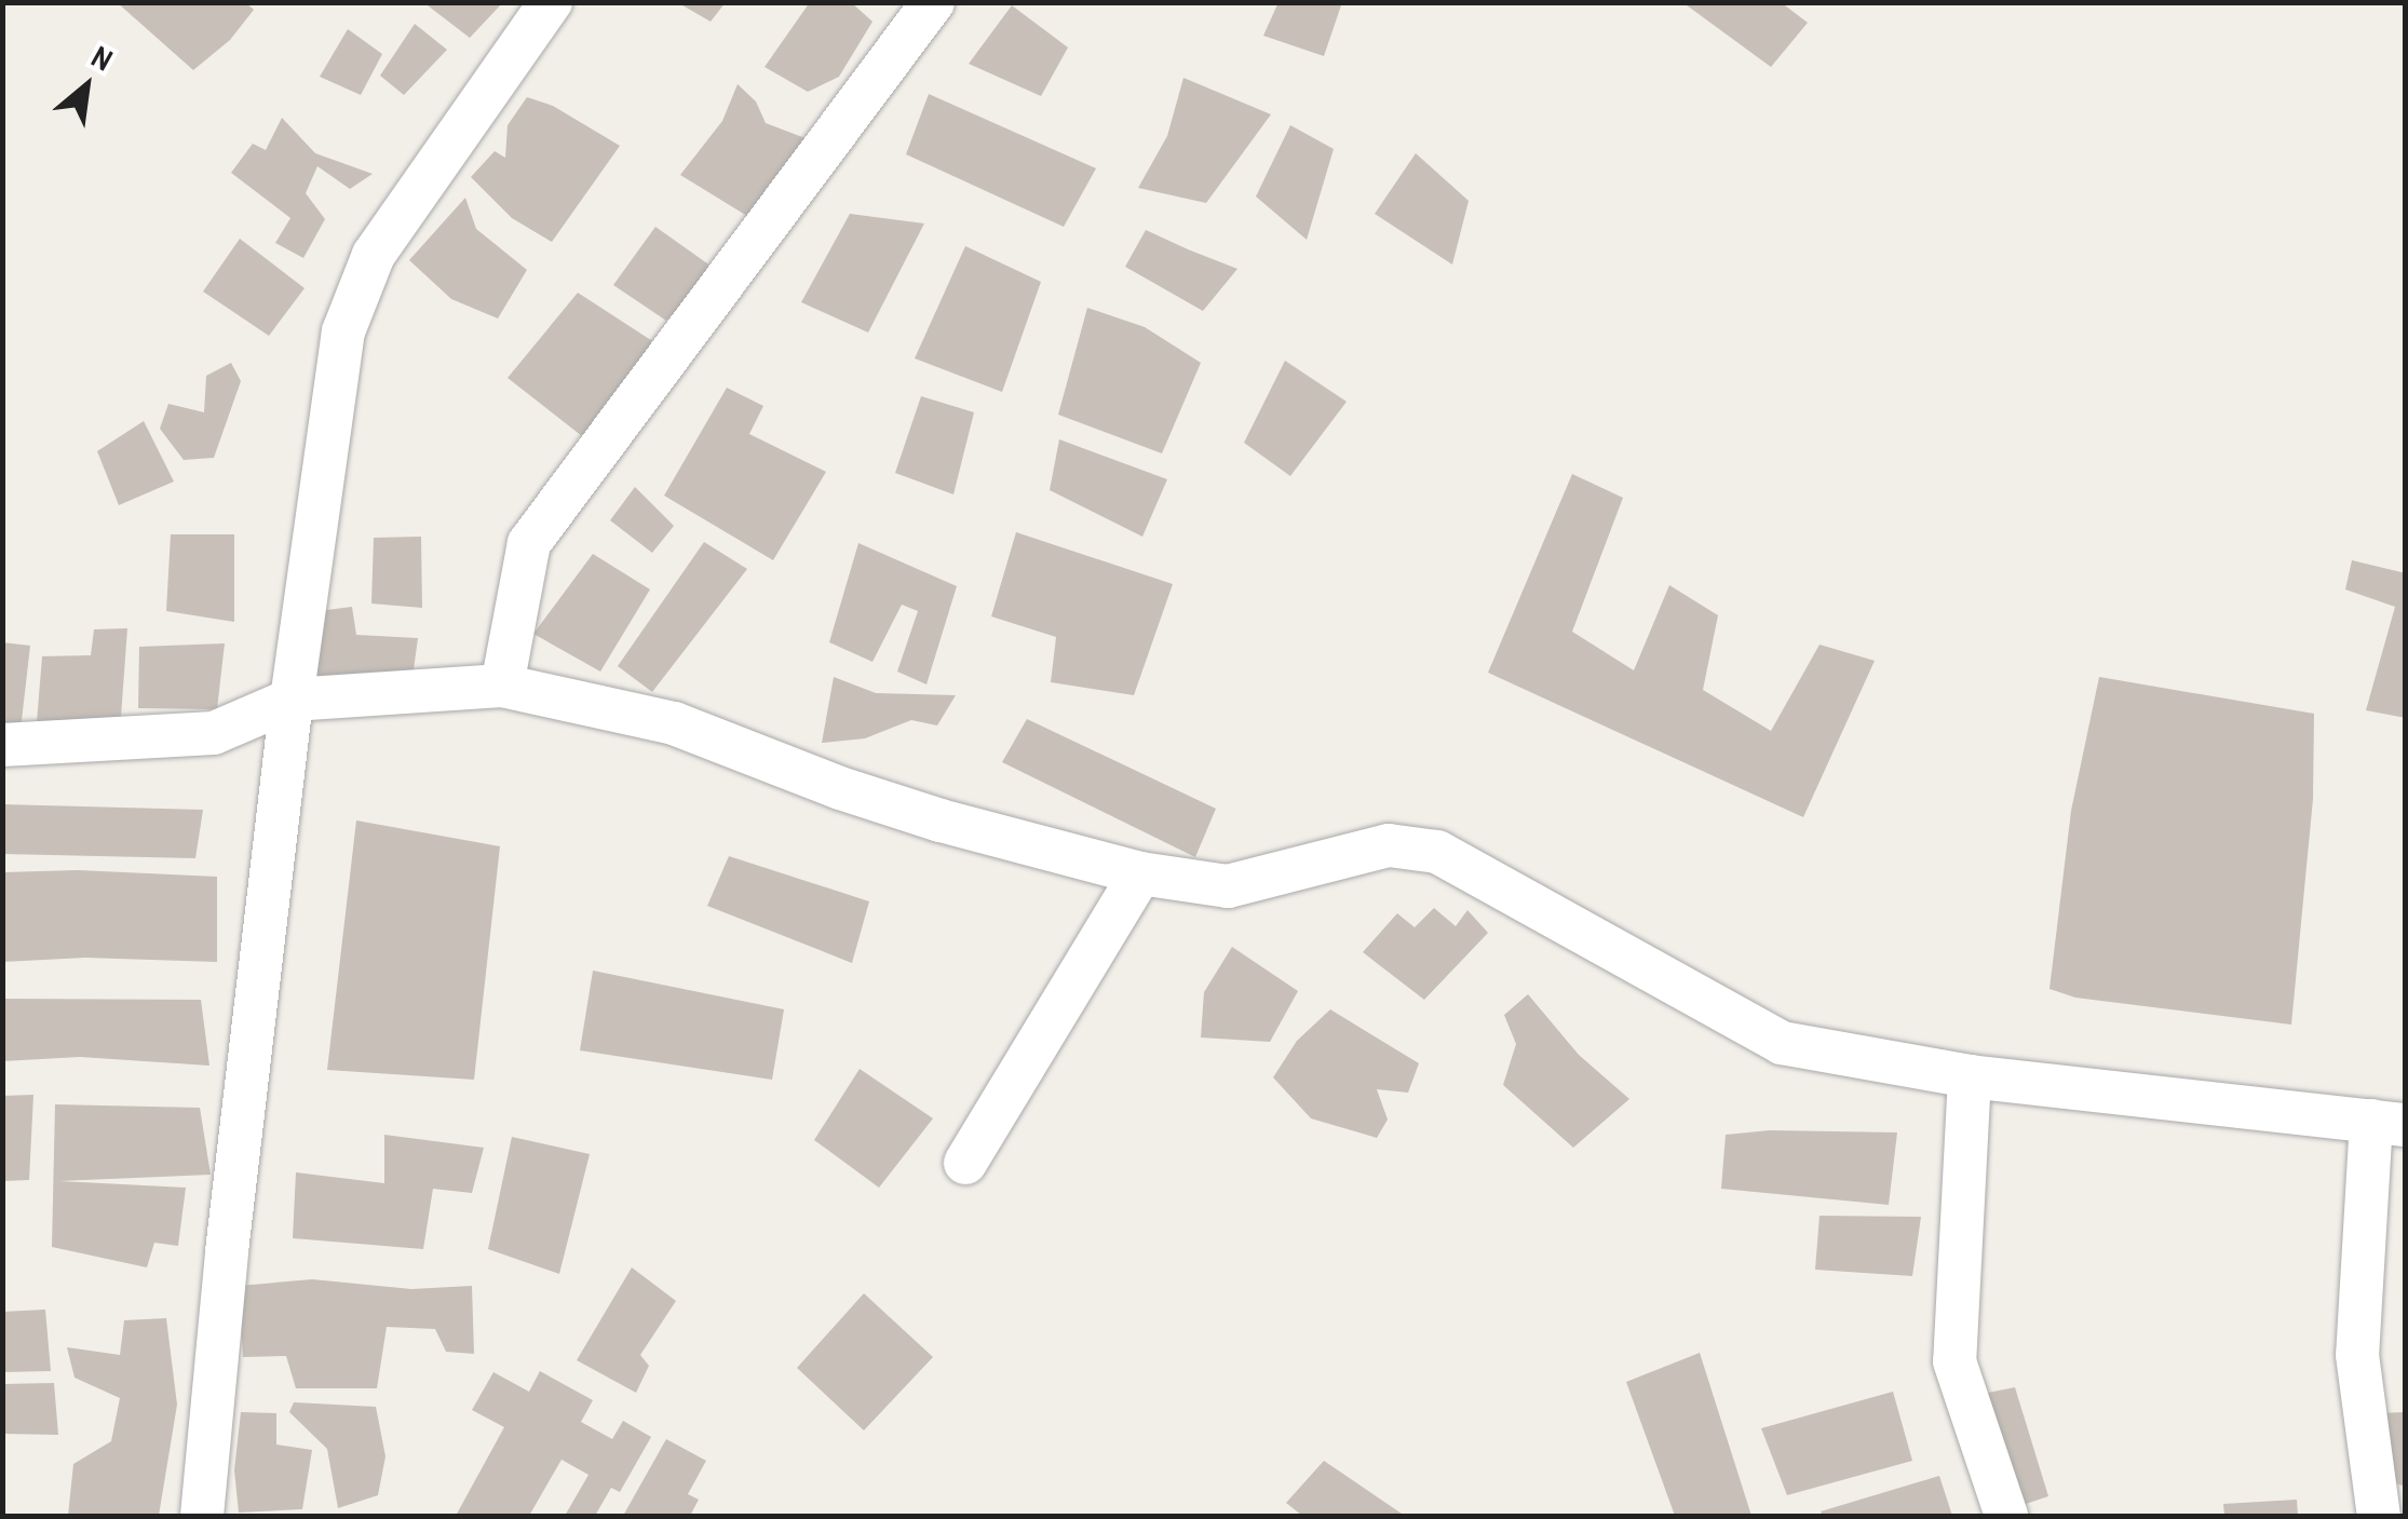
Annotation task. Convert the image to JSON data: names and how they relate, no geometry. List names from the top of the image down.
{
  "north": "top right"
}
